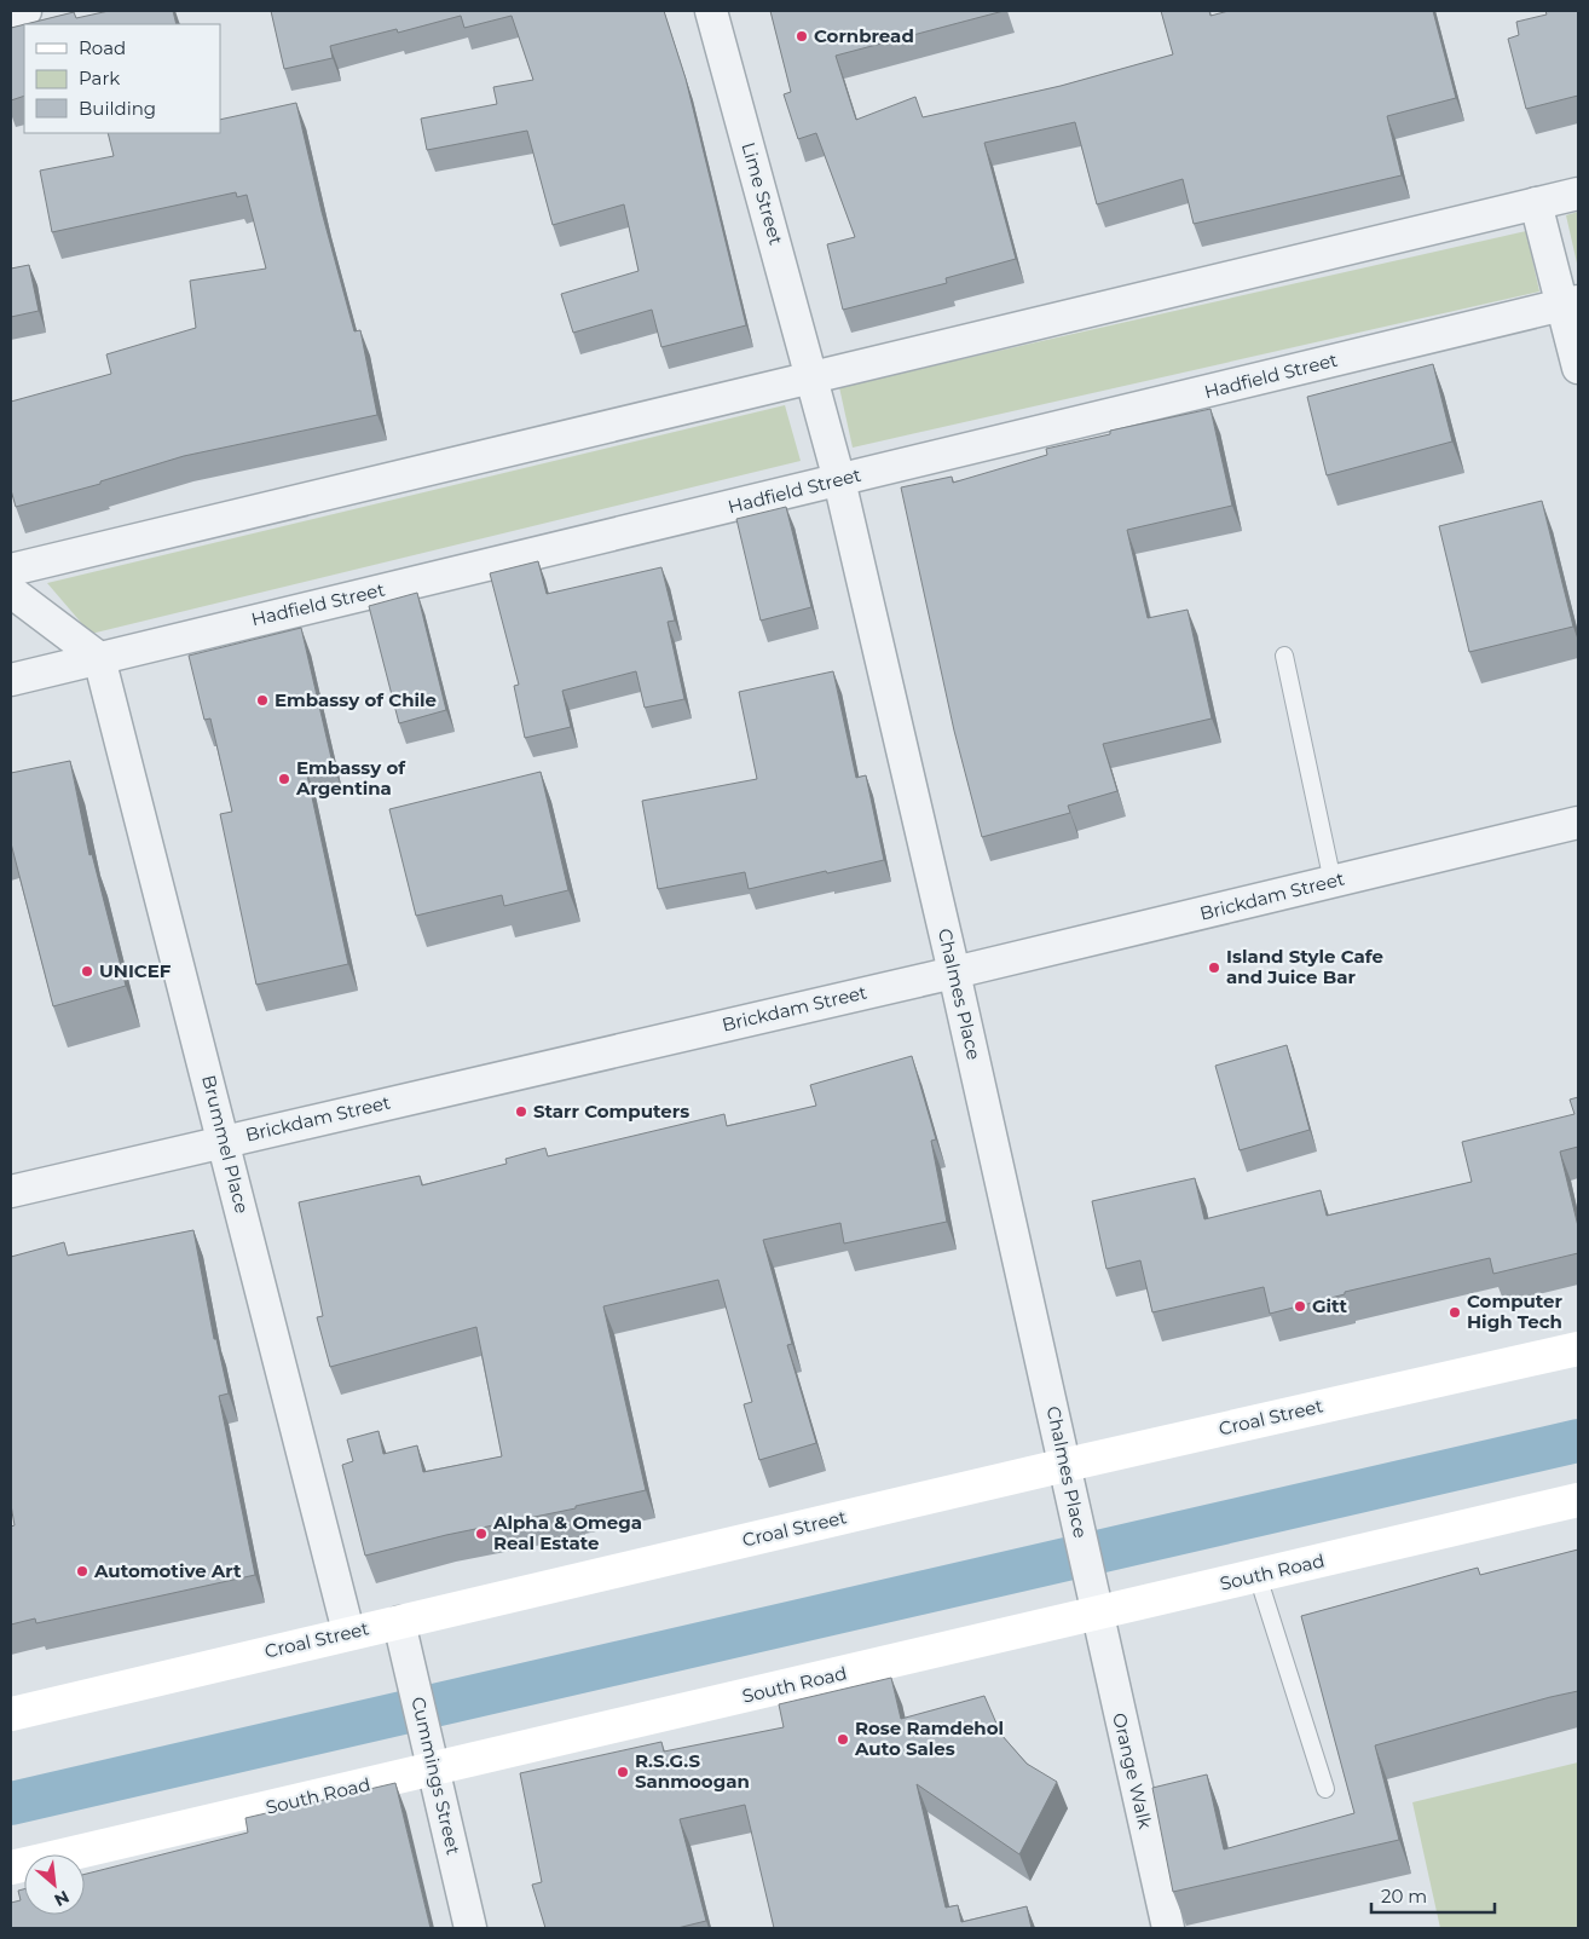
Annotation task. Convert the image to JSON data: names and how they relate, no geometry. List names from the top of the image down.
{
  "streets": {
    "street": [
      "Lime Street",
      "Hadfield Street",
      "Brickdam Street",
      "Chalmes Place",
      "Brummel Place",
      "Croal Street",
      "South Road",
      "Orange Walk",
      "Cummings Street"
    ]
  },
  "crossings": [
    ["Lime Street", "Chalmes Place"],
    ["Hadfield Street", "Chalmes Place"],
    ["Hadfield Street", "Brummel Place"],
    ["Brickdam Street", "Chalmes Place"],
    ["Brickdam Street", "Brummel Place"],
    ["Chalmes Place", "Croal Street"],
    ["Chalmes Place", "South Road"],
    ["Chalmes Place", "Orange Walk"],
    ["Brummel Place", "Croal Street"],
    ["Croal Street", "Cummings Street"],
    ["South Road", "Orange Walk"],
    ["South Road", "Cummings Street"]
  ],
  "places": [
    "Cornbread",
    "Embassy of Chile",
    "Embassy of Argentina",
    "Island Style Cafe and Juice Bar",
    "UNICEF",
    "Starr Computers",
    "Gitt",
    "Computer High Tech",
    "Alpha & Omega Real Estate",
    "Automotive Art",
    "Rose Ramdehol Auto Sales",
    "R.S.G.S Sanmoogan"
  ],
  "legend": ["Road", "Park", "Building"],
  "scale_bar": "20 m",
  "north": "bottom right"
}
